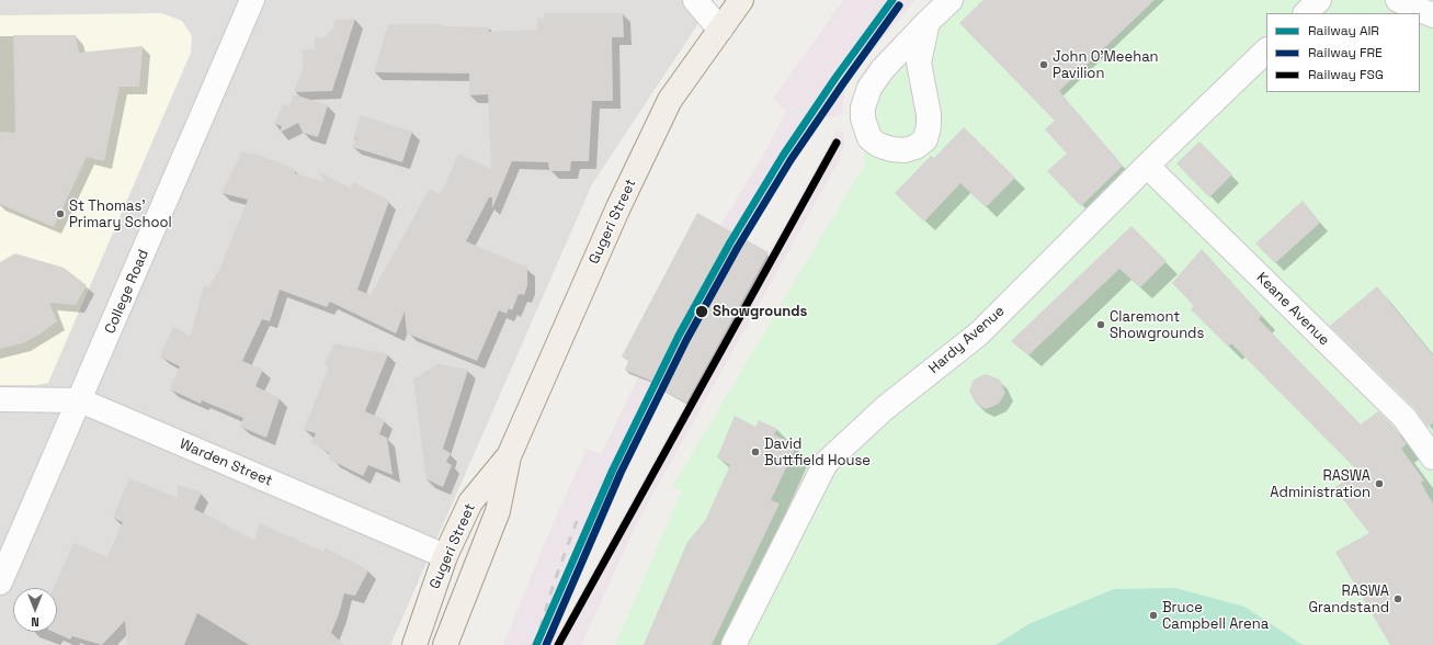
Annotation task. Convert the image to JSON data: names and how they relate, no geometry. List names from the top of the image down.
{
  "streets": {
    "main road": ["Gugeri Street"],
    "street": [
      "College Road",
      "Keane Avenue",
      "Hardy Avenue",
      "Warden Street"
    ]
  },
  "crossings": [
    ["Gugeri Street", "Warden Street"],
    ["College Road", "Warden Street"],
    ["Keane Avenue", "Hardy Avenue"]
  ],
  "places": [
    "John O'Meehan Pavilion",
    "St Thomas' Primary School",
    "Showgrounds",
    "Claremont Showgrounds",
    "David Buttfield House",
    "RASWA Administration",
    "RASWA Grandstand",
    "Bruce Campbell Arena"
  ],
  "lines": ["rail line AIR", "rail line FRE", "rail line FSG"],
  "legend": ["Railway AIR", "Railway FRE", "Railway FSG"],
  "north": "bottom"
}
